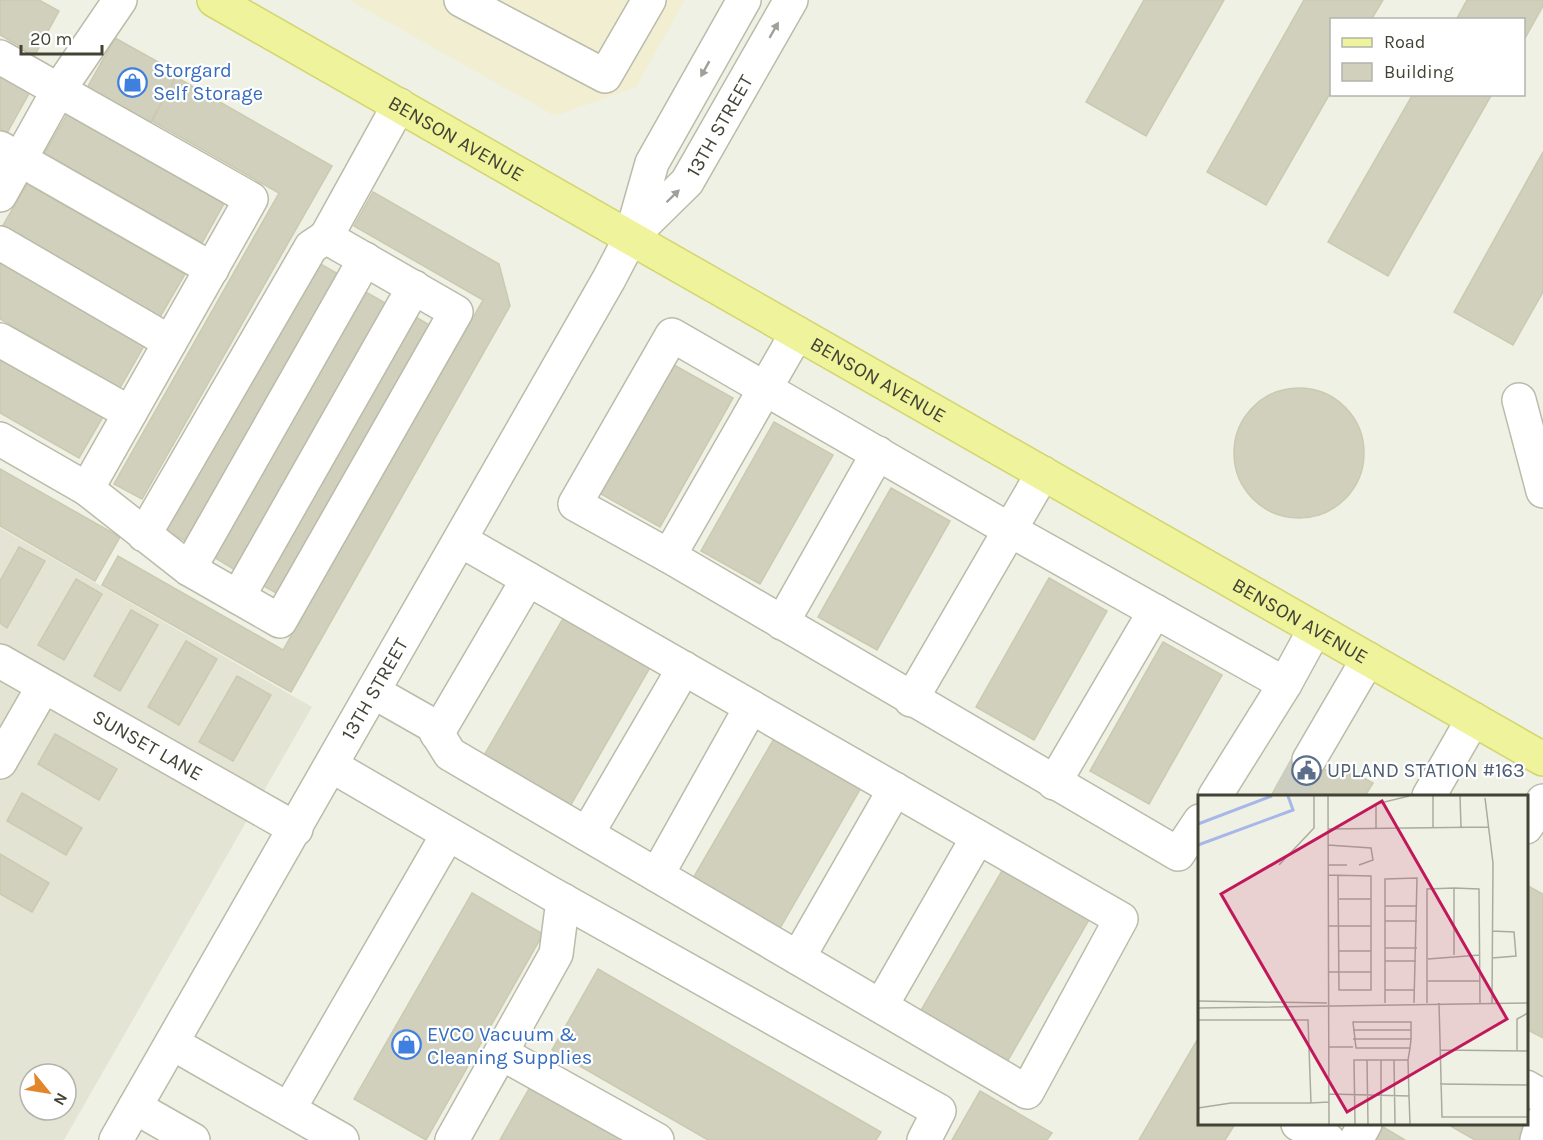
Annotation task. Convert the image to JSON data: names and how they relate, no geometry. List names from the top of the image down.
{
  "streets": {
    "main road": ["BENSON AVENUE"],
    "street": ["13TH STREET", "SUNSET LANE"]
  },
  "crossings": [
    ["13TH STREET", "BENSON AVENUE"],
    ["13TH STREET", "SUNSET LANE"]
  ],
  "places": {
    "shop": ["Storgard Self Storage", "EVCO Vacuum & Cleaning Supplies"],
    "public building": ["UPLAND STATION #163"]
  },
  "legend": ["Road", "Building"],
  "scale_bar": "20 m",
  "north": "bottom right"
}
